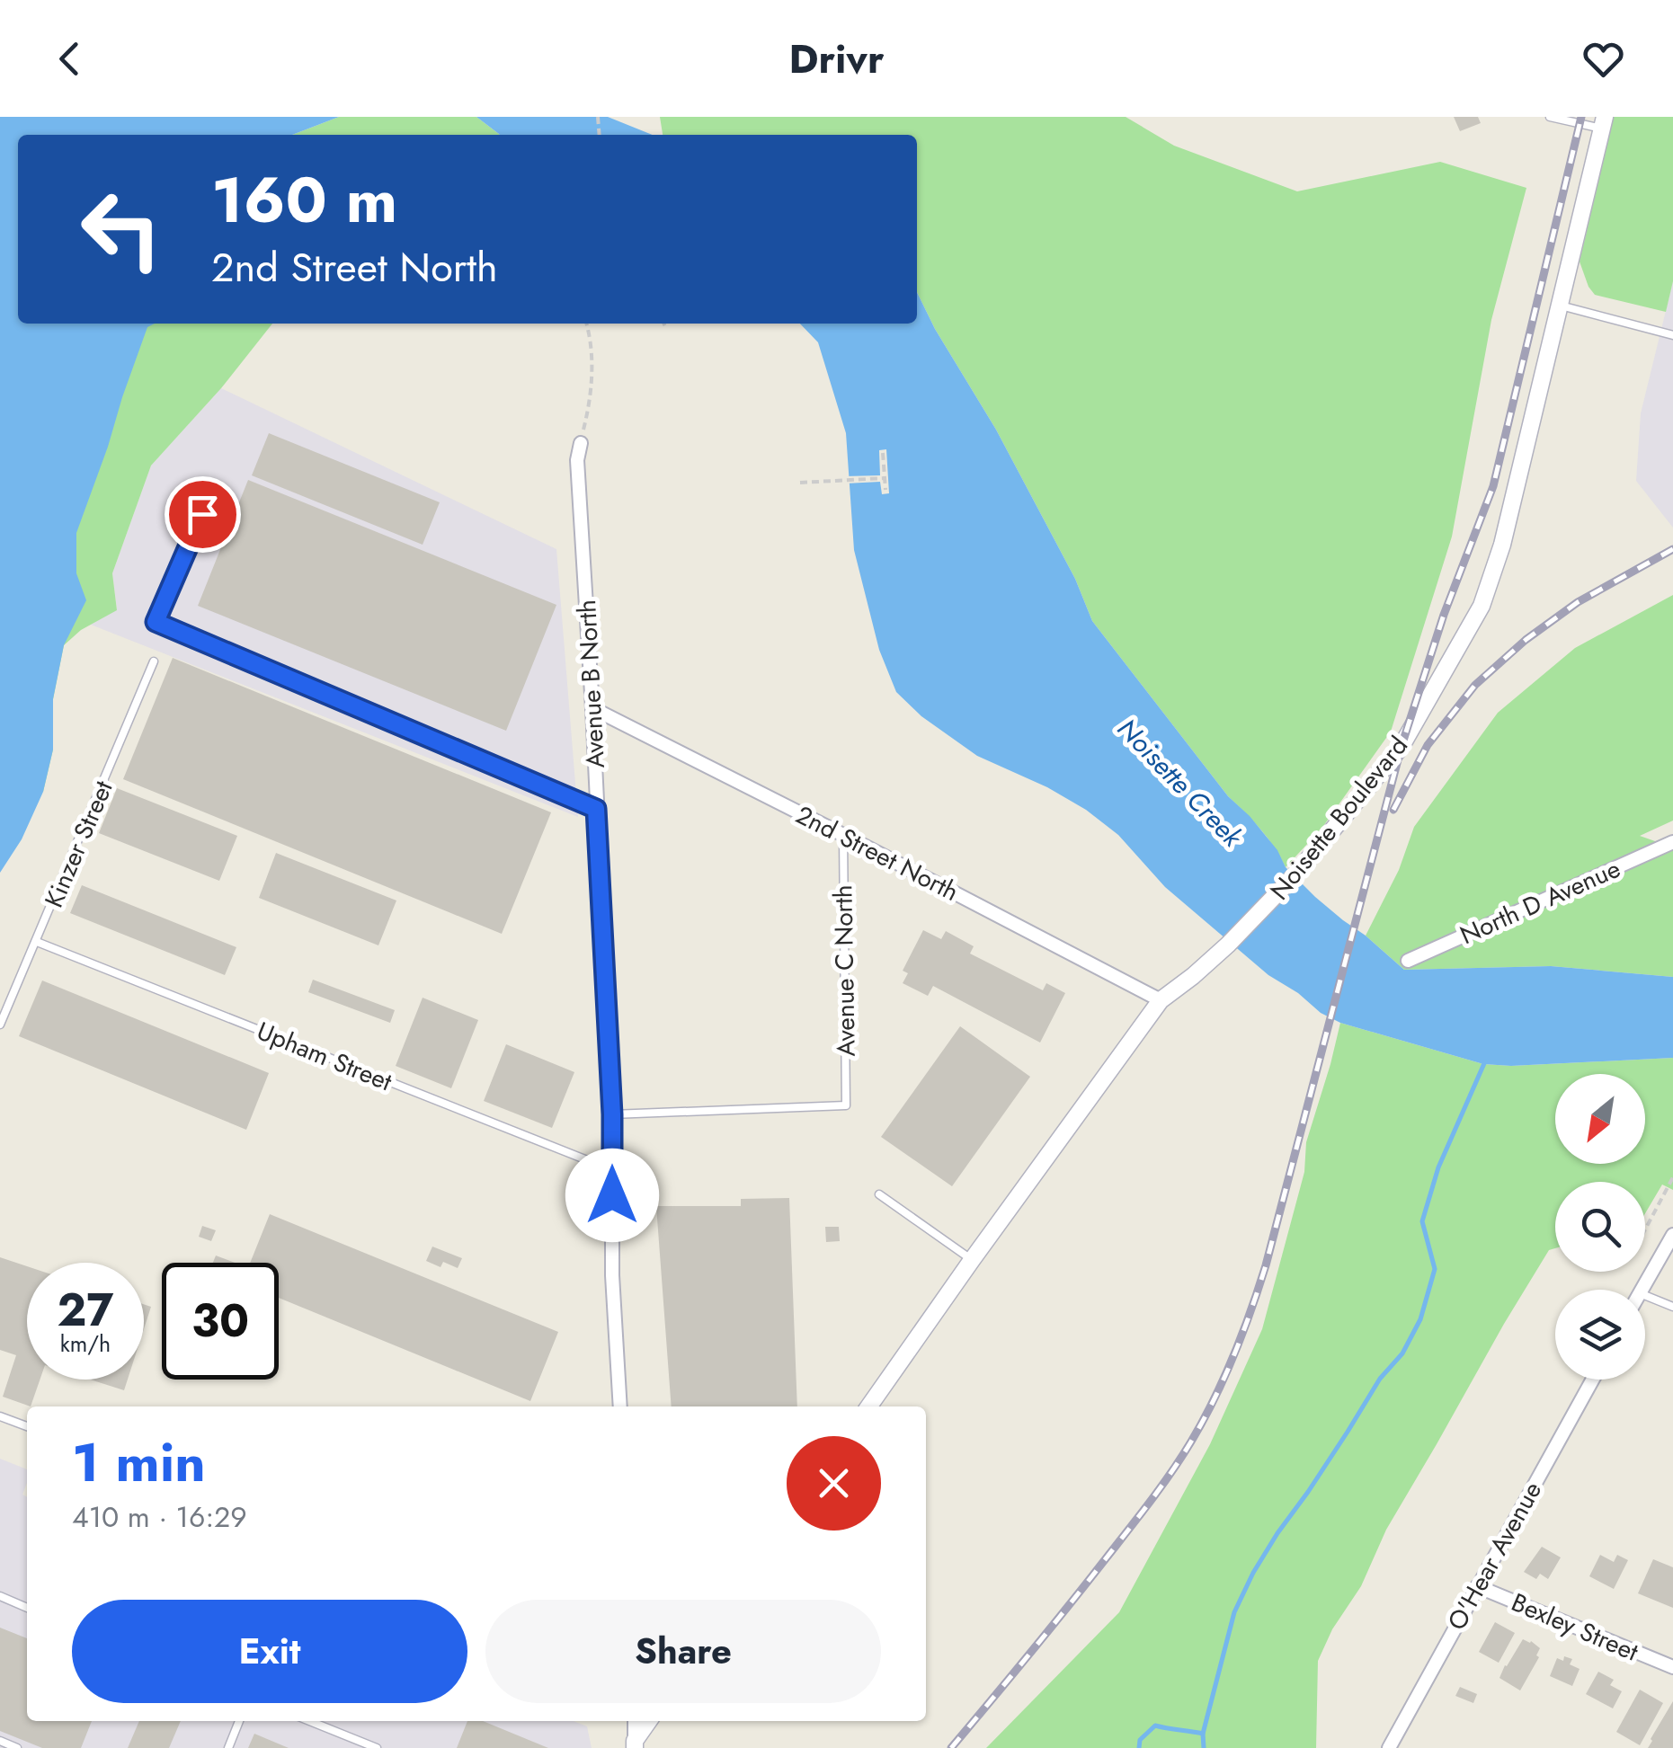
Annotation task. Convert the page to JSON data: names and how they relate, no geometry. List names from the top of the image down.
{
  "streets": {
    "street": [
      "Avenue B North",
      "Noisette Boulevard",
      "2nd Street North",
      "North D Avenue",
      "O'Hear Avenue",
      "Bexley Street"
    ],
    "lane": ["Kinzer Street", "Avenue C North", "Upham Street"]
  },
  "crossings": [
    ["Avenue B North", "2nd Street North"],
    ["Avenue B North", "Avenue C North"],
    ["Avenue B North", "Upham Street"],
    ["Noisette Boulevard", "2nd Street North"],
    ["Kinzer Street", "Upham Street"],
    ["2nd Street North", "Avenue C North"],
    ["O'Hear Avenue", "Bexley Street"]
  ],
  "water": ["Noisette Creek"],
  "north": "bottom left",
  "page": {
    "header": "Drivr",
    "turn": ["160 m", "2nd Street North"],
    "speed": "27 km/h",
    "limit": "30",
    "heading": ["1 min", "410 m · 16:29"],
    "buttons": ["Exit", "Share"]
  }
}
